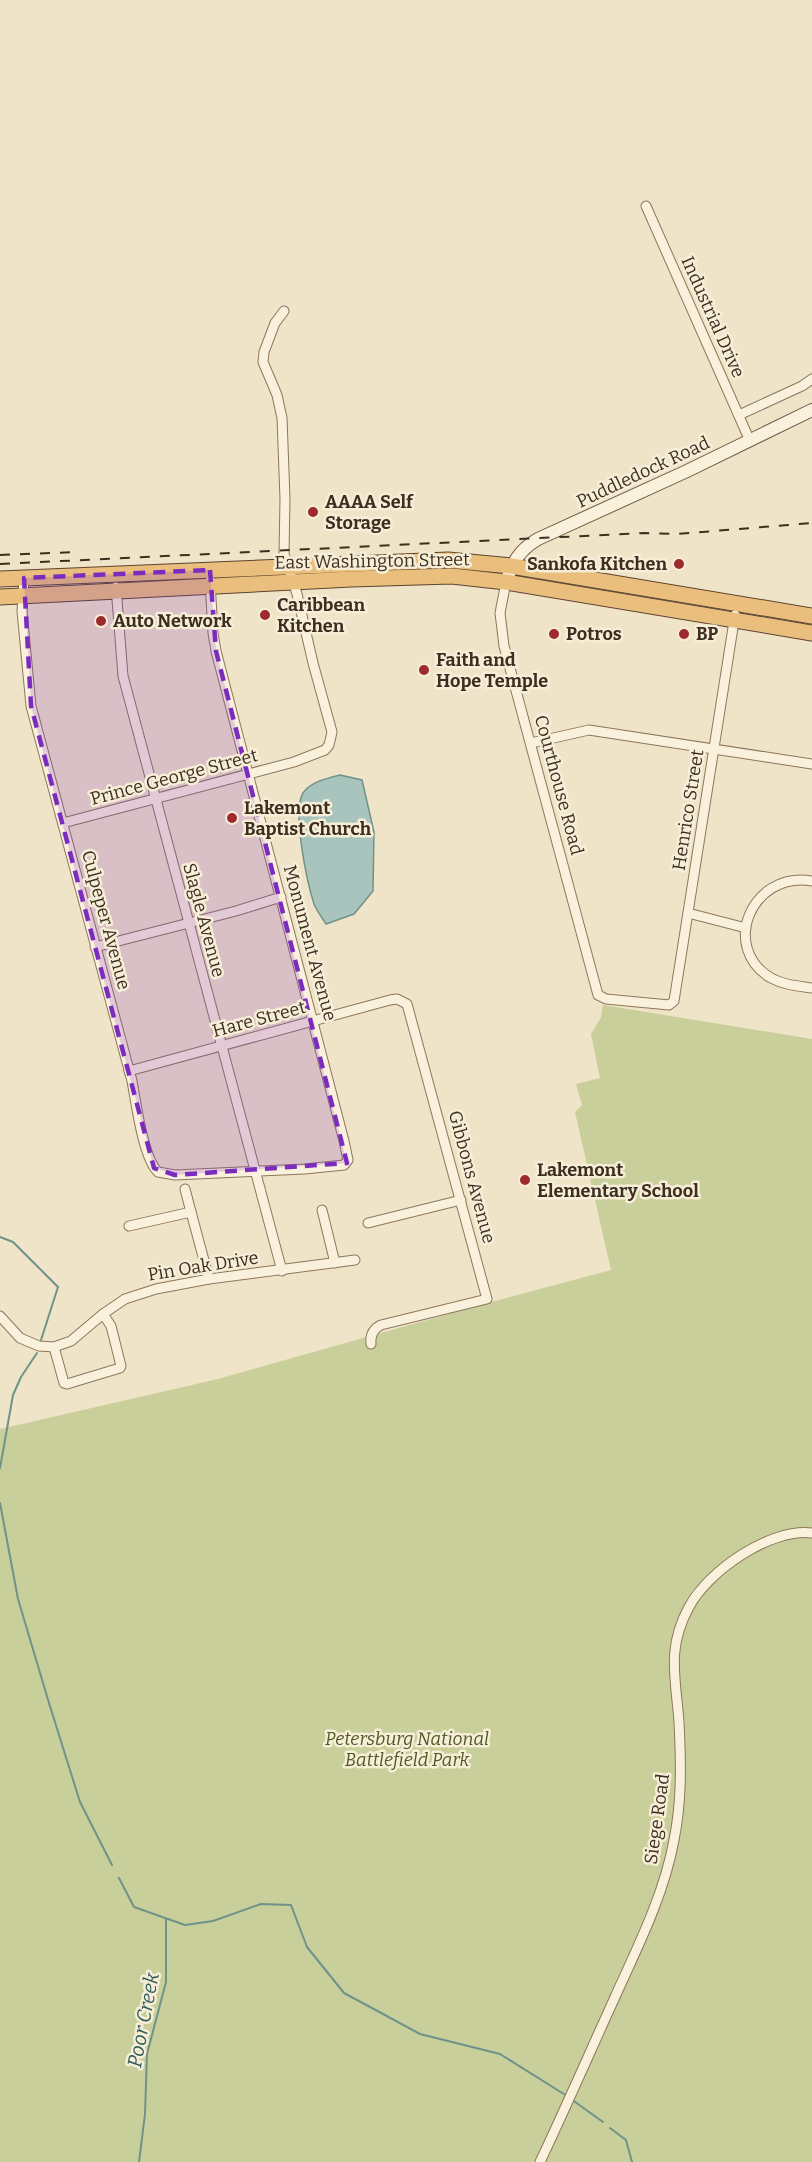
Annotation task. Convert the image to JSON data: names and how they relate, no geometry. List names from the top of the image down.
{
  "streets": {
    "highway": ["East Washington Street"],
    "main road": ["Puddledock Road"],
    "street": [
      "Industrial Drive",
      "Prince George Street",
      "Courthouse Road",
      "Henrico Street",
      "Culpeper Avenue",
      "Slagle Avenue",
      "Monument Avenue",
      "Hare Street",
      "Gibbons Avenue",
      "Pin Oak Drive",
      "Siege Road"
    ]
  },
  "crossings": [
    ["Industrial Drive", "Puddledock Road"],
    ["Puddledock Road", "East Washington Street"],
    ["Puddledock Road", "Courthouse Road"],
    ["East Washington Street", "Prince George Street"],
    ["East Washington Street", "Courthouse Road"],
    ["East Washington Street", "Henrico Street"],
    ["East Washington Street", "Culpeper Avenue"],
    ["East Washington Street", "Slagle Avenue"],
    ["East Washington Street", "Monument Avenue"],
    ["Prince George Street", "Culpeper Avenue"],
    ["Prince George Street", "Slagle Avenue"],
    ["Prince George Street", "Monument Avenue"],
    ["Courthouse Road", "Henrico Street"],
    ["Culpeper Avenue", "Slagle Avenue"],
    ["Culpeper Avenue", "Monument Avenue"],
    ["Culpeper Avenue", "Hare Street"],
    ["Slagle Avenue", "Monument Avenue"],
    ["Slagle Avenue", "Hare Street"],
    ["Slagle Avenue", "Pin Oak Drive"],
    ["Monument Avenue", "Hare Street"],
    ["Hare Street", "Gibbons Avenue"]
  ],
  "water": ["Poor Creek"],
  "parks": ["Petersburg National Battlefield Park"],
  "places": [
    "AAAA Self Storage",
    "Sankofa Kitchen",
    "Caribbean Kitchen",
    "Auto Network",
    "Potros",
    "BP",
    "Faith and Hope Temple",
    "Lakemont Baptist Church",
    "Lakemont Elementary School"
  ]
}
